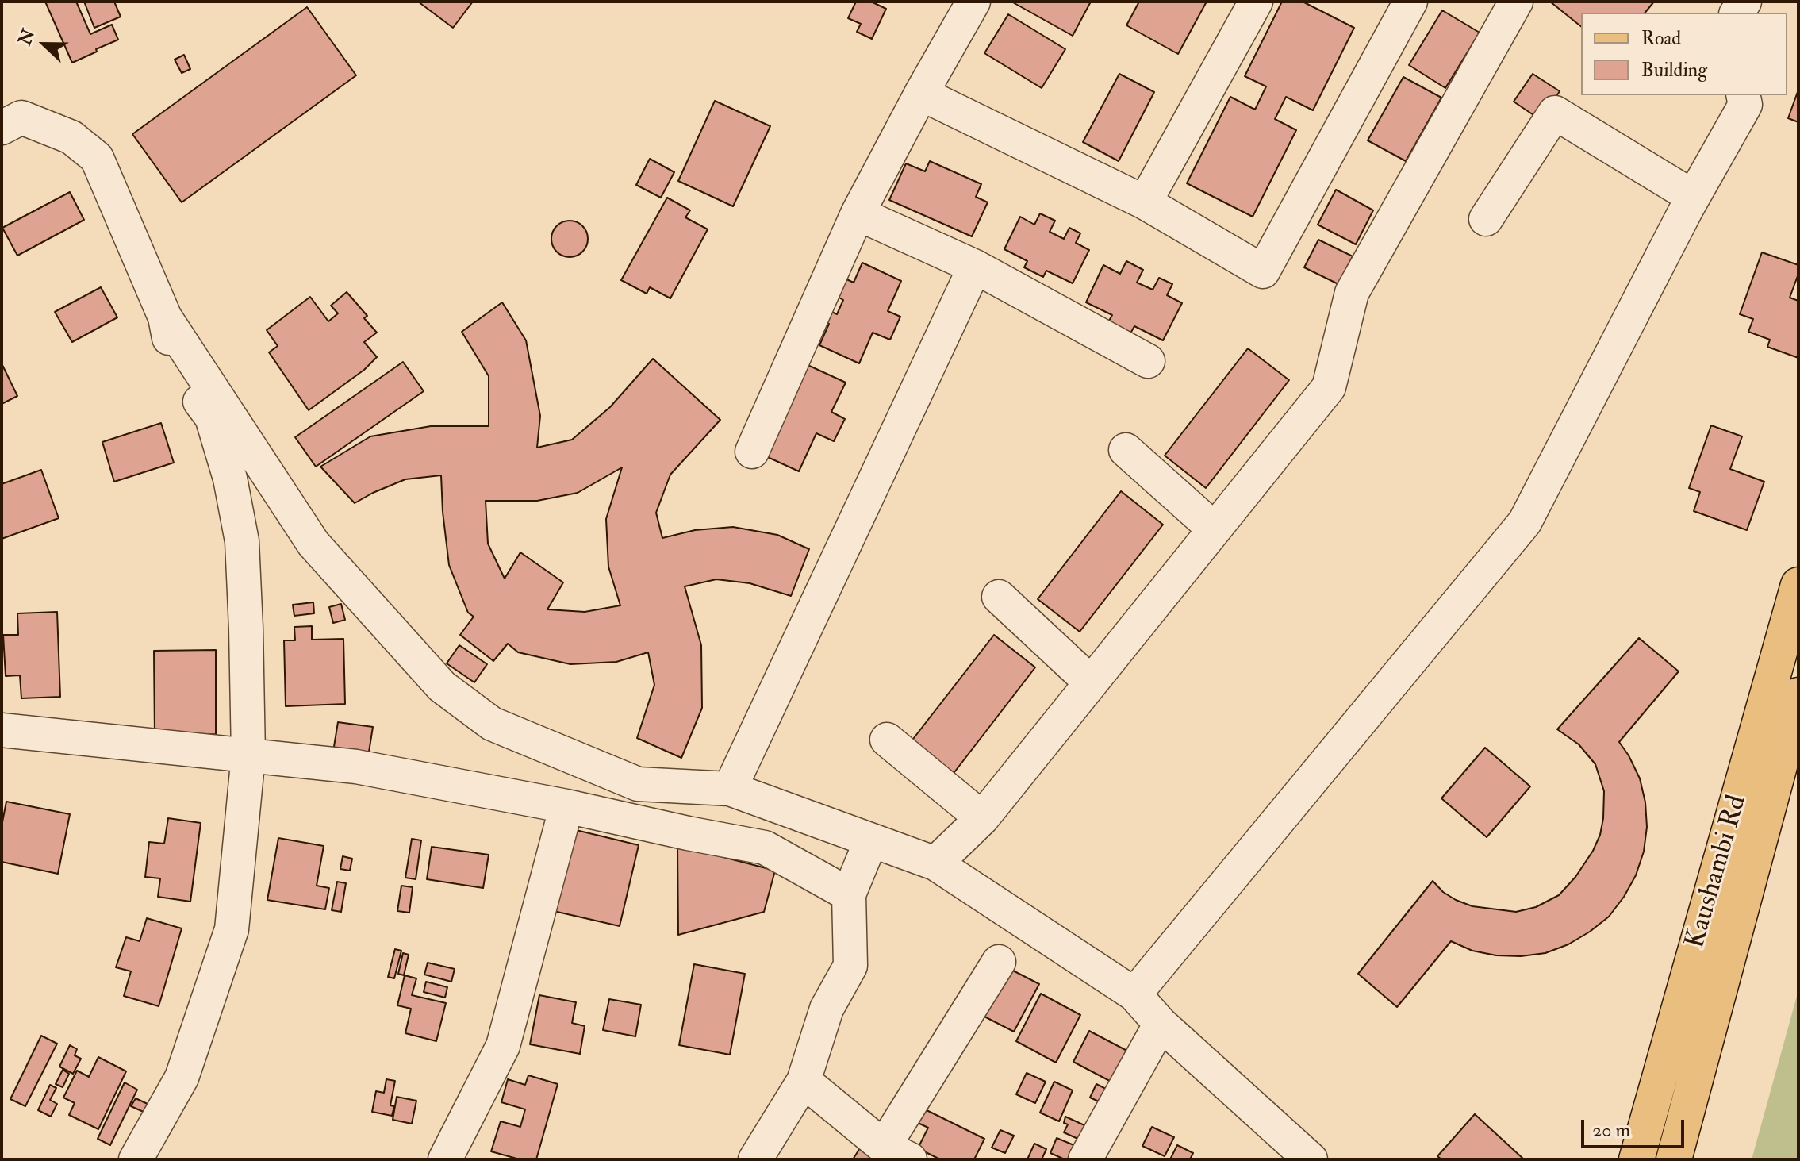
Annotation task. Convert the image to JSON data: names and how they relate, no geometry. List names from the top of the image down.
{
  "streets": {
    "main road": ["Kaushambi Rd"]
  },
  "legend": ["Road", "Building"],
  "scale_bar": "20 m",
  "north": "left"
}
